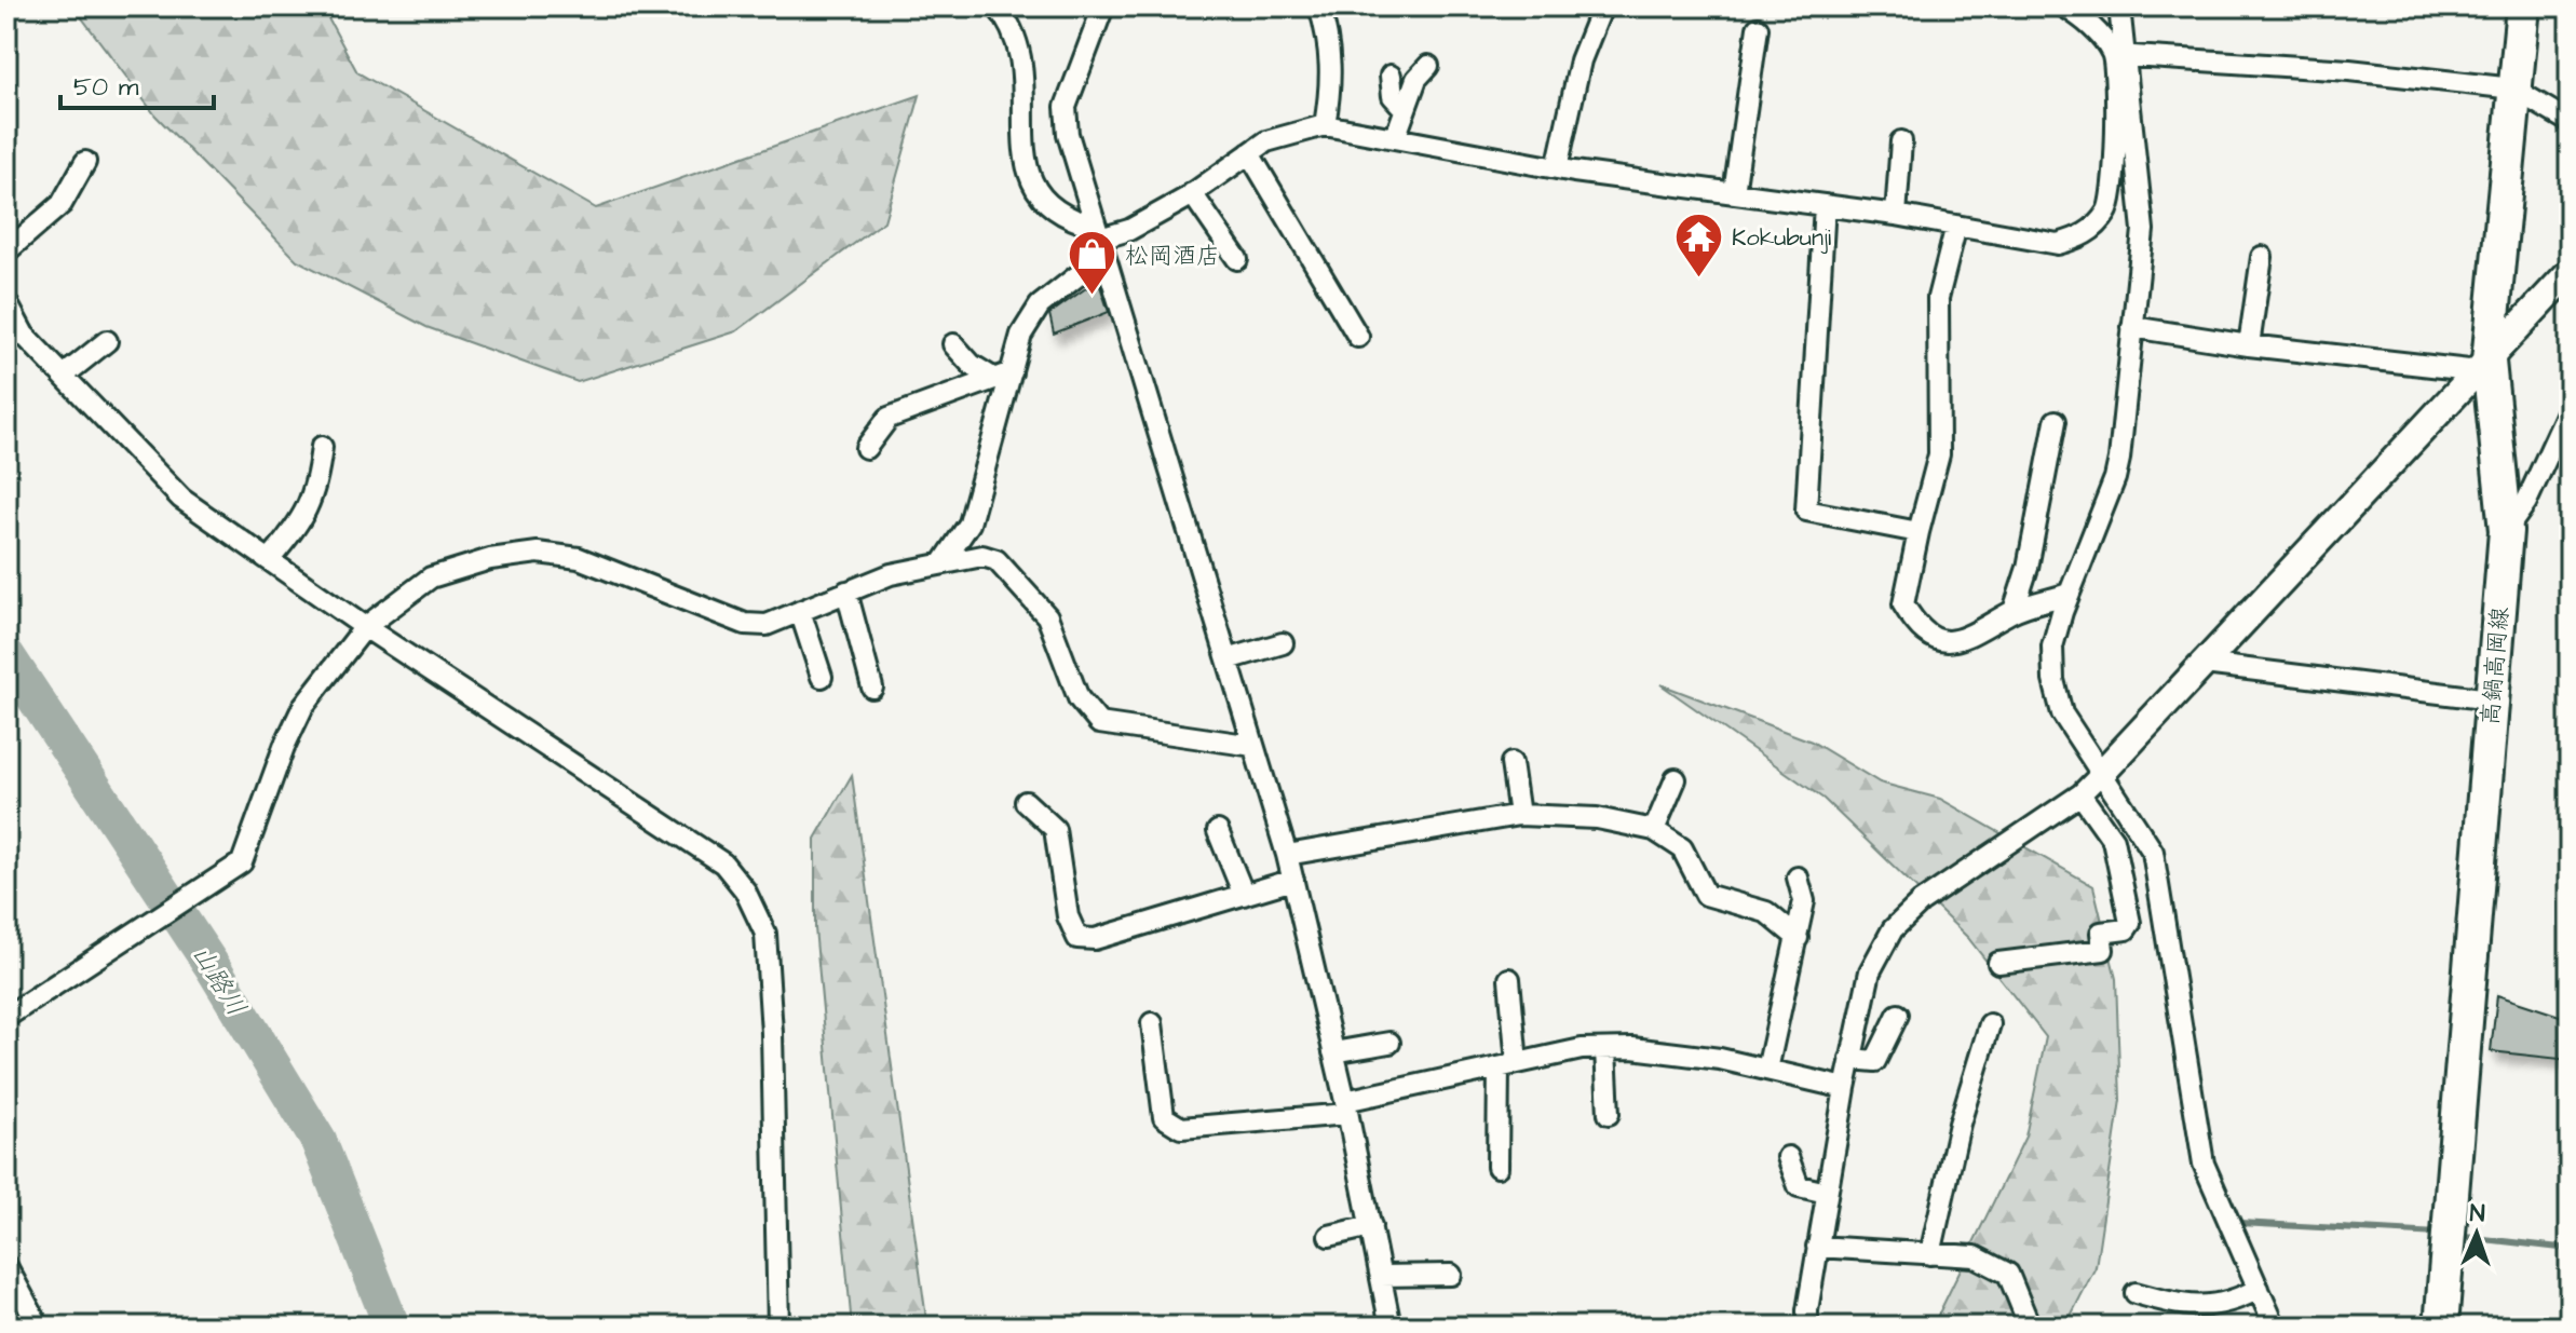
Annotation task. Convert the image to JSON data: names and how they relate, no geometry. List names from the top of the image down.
{
  "streets": {
    "main road": ["高鍋高岡線"]
  },
  "water": ["山路川"],
  "places": {
    "temple": ["Kokubunji"],
    "shop": ["松岡酒店"]
  },
  "scale_bar": "50 m",
  "north": "top"
}
